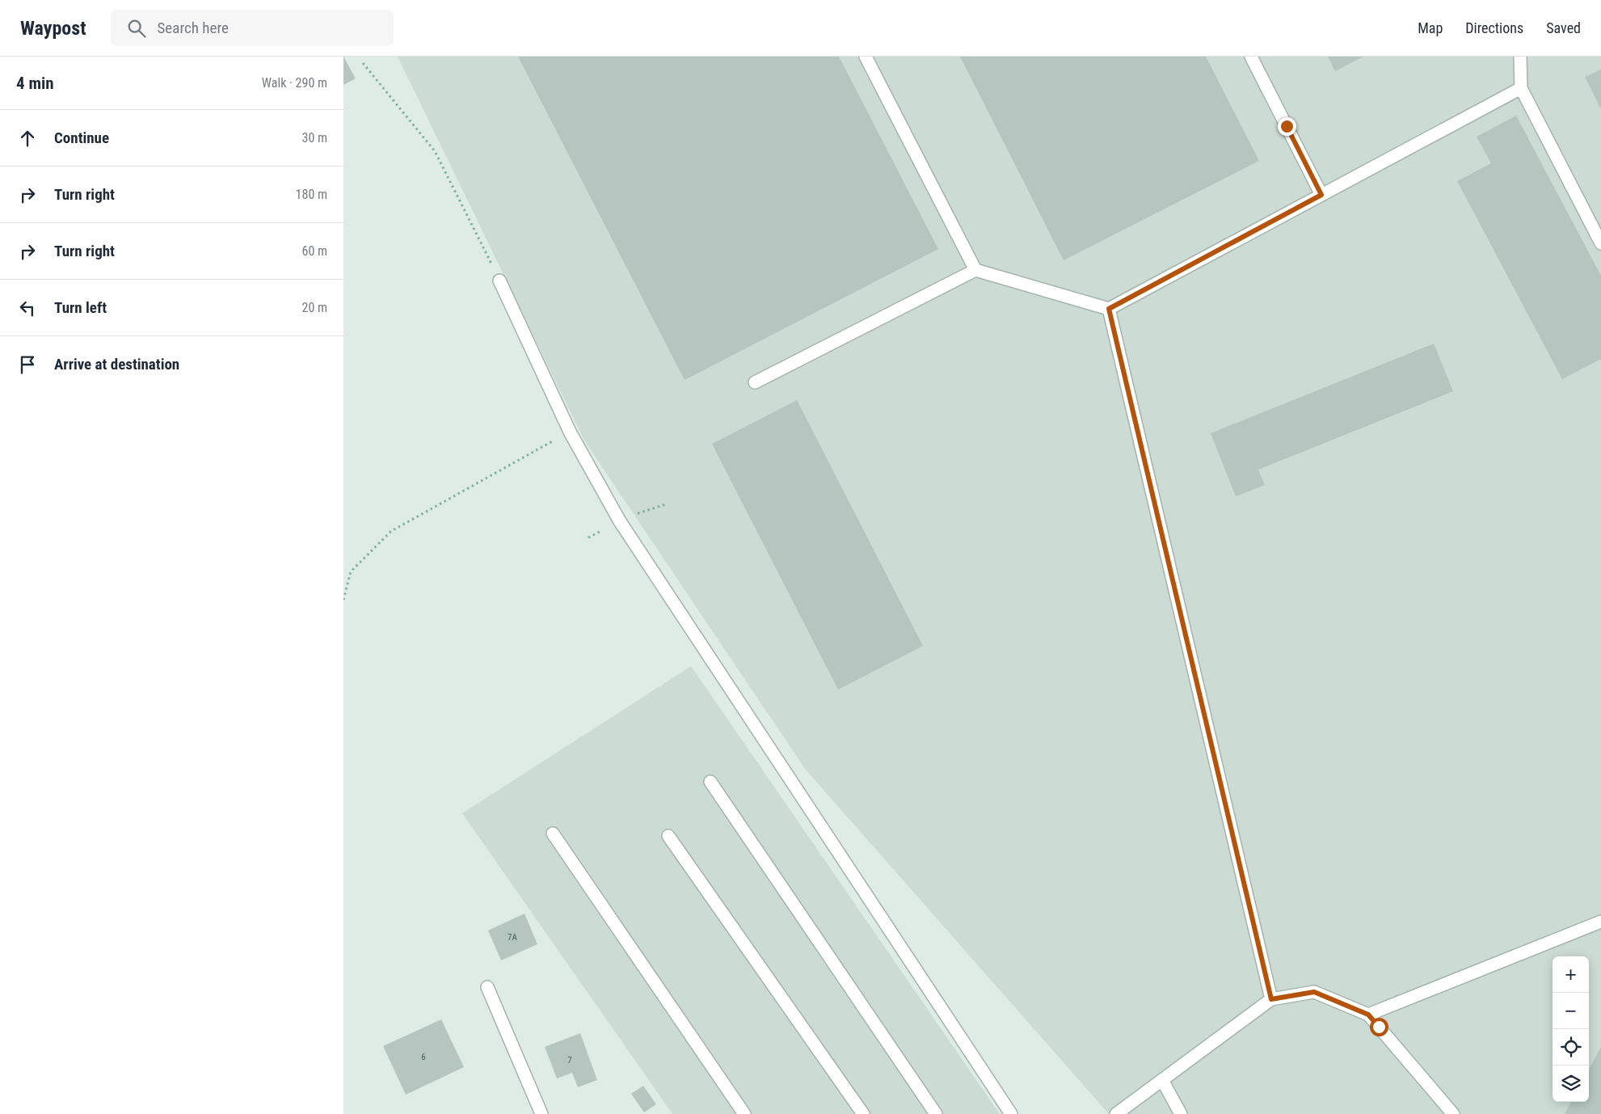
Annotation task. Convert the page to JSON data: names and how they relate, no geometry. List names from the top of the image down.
{
  "house_numbers": ["7А", "6", "7"],
  "page": {
    "header": "Waypost",
    "search": "Search here",
    "nav": ["Map", "Directions", "Saved"],
    "heading": ["4 min", "Walk · 290 m"],
    "list": [
      ["Continue", "30 m"],
      ["Turn right", "180 m"],
      ["Turn right", "60 m"],
      ["Turn left", "20 m"],
      "Arrive at destination"
    ],
    "map_buttons": ["+", "−"]
  }
}
